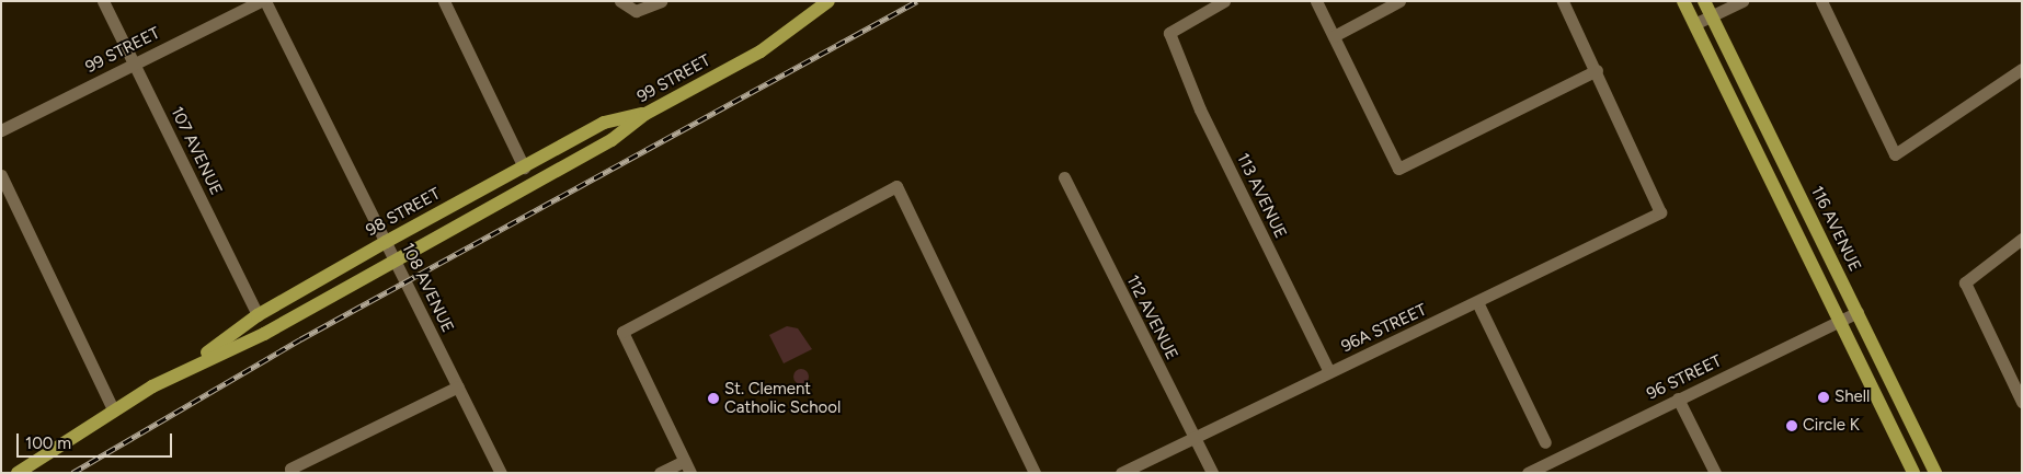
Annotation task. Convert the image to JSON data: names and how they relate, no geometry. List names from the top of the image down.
{
  "streets": {
    "main road": ["99 STREET", "98 STREET", "116 AVENUE"],
    "street": [
      "107 AVENUE",
      "113 AVENUE",
      "108 AVENUE",
      "112 AVENUE",
      "96A STREET",
      "96 STREET"
    ]
  },
  "crossings": [
    ["99 STREET", "107 AVENUE"],
    ["99 STREET", "98 STREET"],
    ["107 AVENUE", "98 STREET"],
    ["113 AVENUE", "96A STREET"],
    ["98 STREET", "108 AVENUE"],
    ["116 AVENUE", "96 STREET"],
    ["112 AVENUE", "96A STREET"]
  ],
  "places": ["Shell", "St. Clement Catholic School", "Circle K"],
  "scale_bar": "100 m"
}
